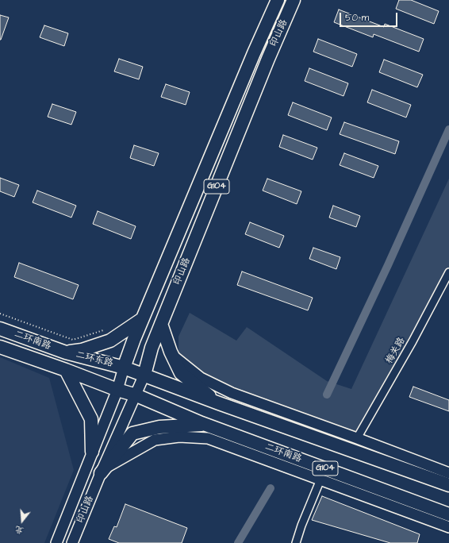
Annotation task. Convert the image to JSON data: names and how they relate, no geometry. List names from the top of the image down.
{
  "streets": {
    "highway": [
      "印山路",
      "G104",
      "二环南路",
      "二环东路"
    ],
    "street": ["梅关路"]
  },
  "crossings": [
    ["印山路", "二环南路"],
    ["印山路", "二环东路"],
    ["二环南路", "二环东路"]
  ],
  "scale_bar": "50 m",
  "north": "bottom"
}
